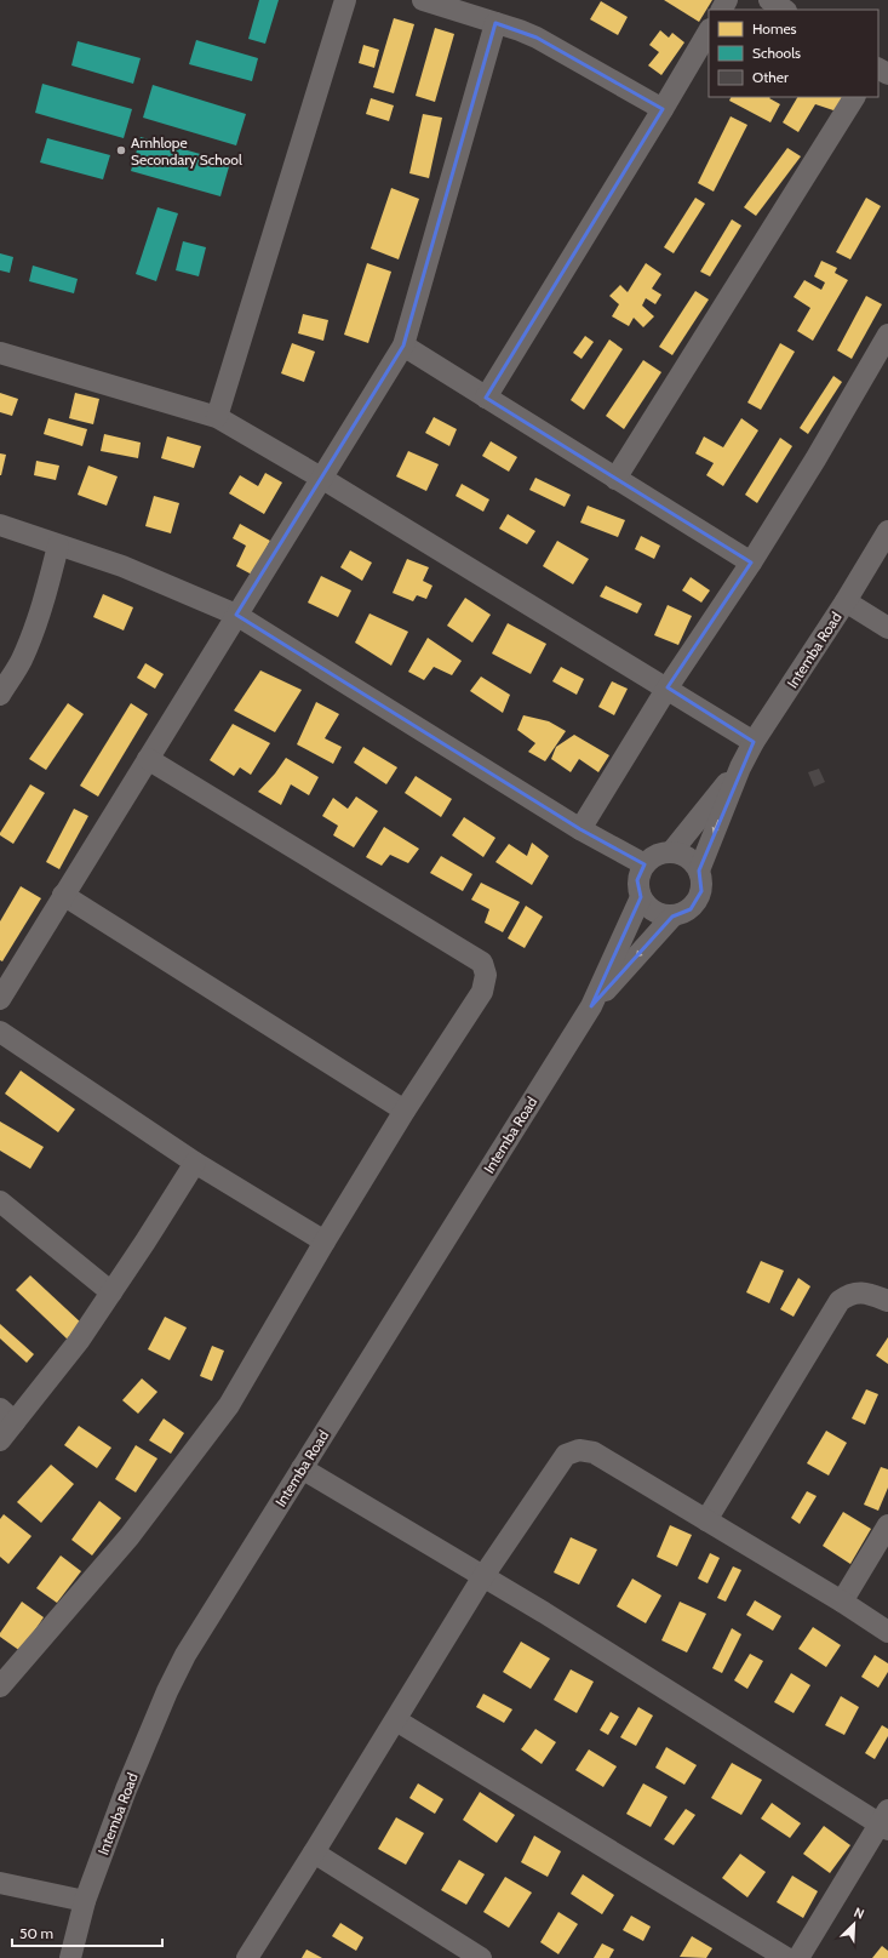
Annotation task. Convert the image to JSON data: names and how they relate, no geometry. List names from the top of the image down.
{
  "streets": {
    "street": ["Intemba Road"]
  },
  "places": ["Amhlope Secondary School"],
  "legend": ["Homes", "Schools", "Other"],
  "scale_bar": "50 m",
  "north": "top right"
}
